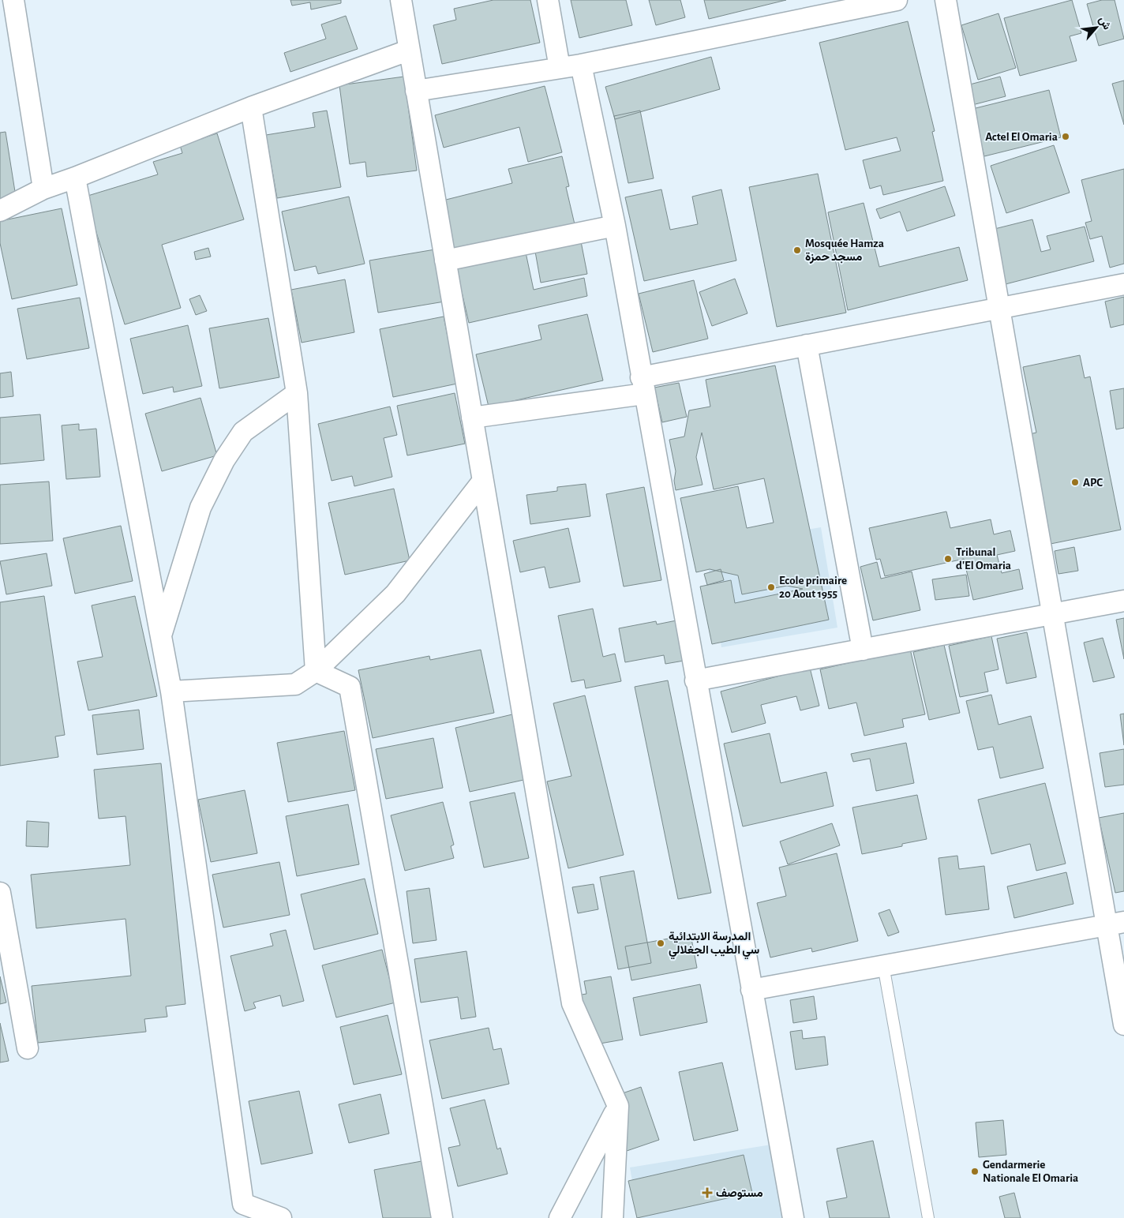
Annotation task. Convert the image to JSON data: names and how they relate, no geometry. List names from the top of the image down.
{
  "places": {
    "other": [
      "Actel El Omaria",
      "Mosquée Hamza مسجد حمزة",
      "APC",
      "Tribunal d'El Omaria",
      "Ecole primaire 20 Aout 1955",
      "المدرسة الابتدائية سي الطيب الجغلالي",
      "Gendarmerie Nationale El Omaria"
    ],
    "health": ["مستوصف"]
  },
  "north": "top right"
}
